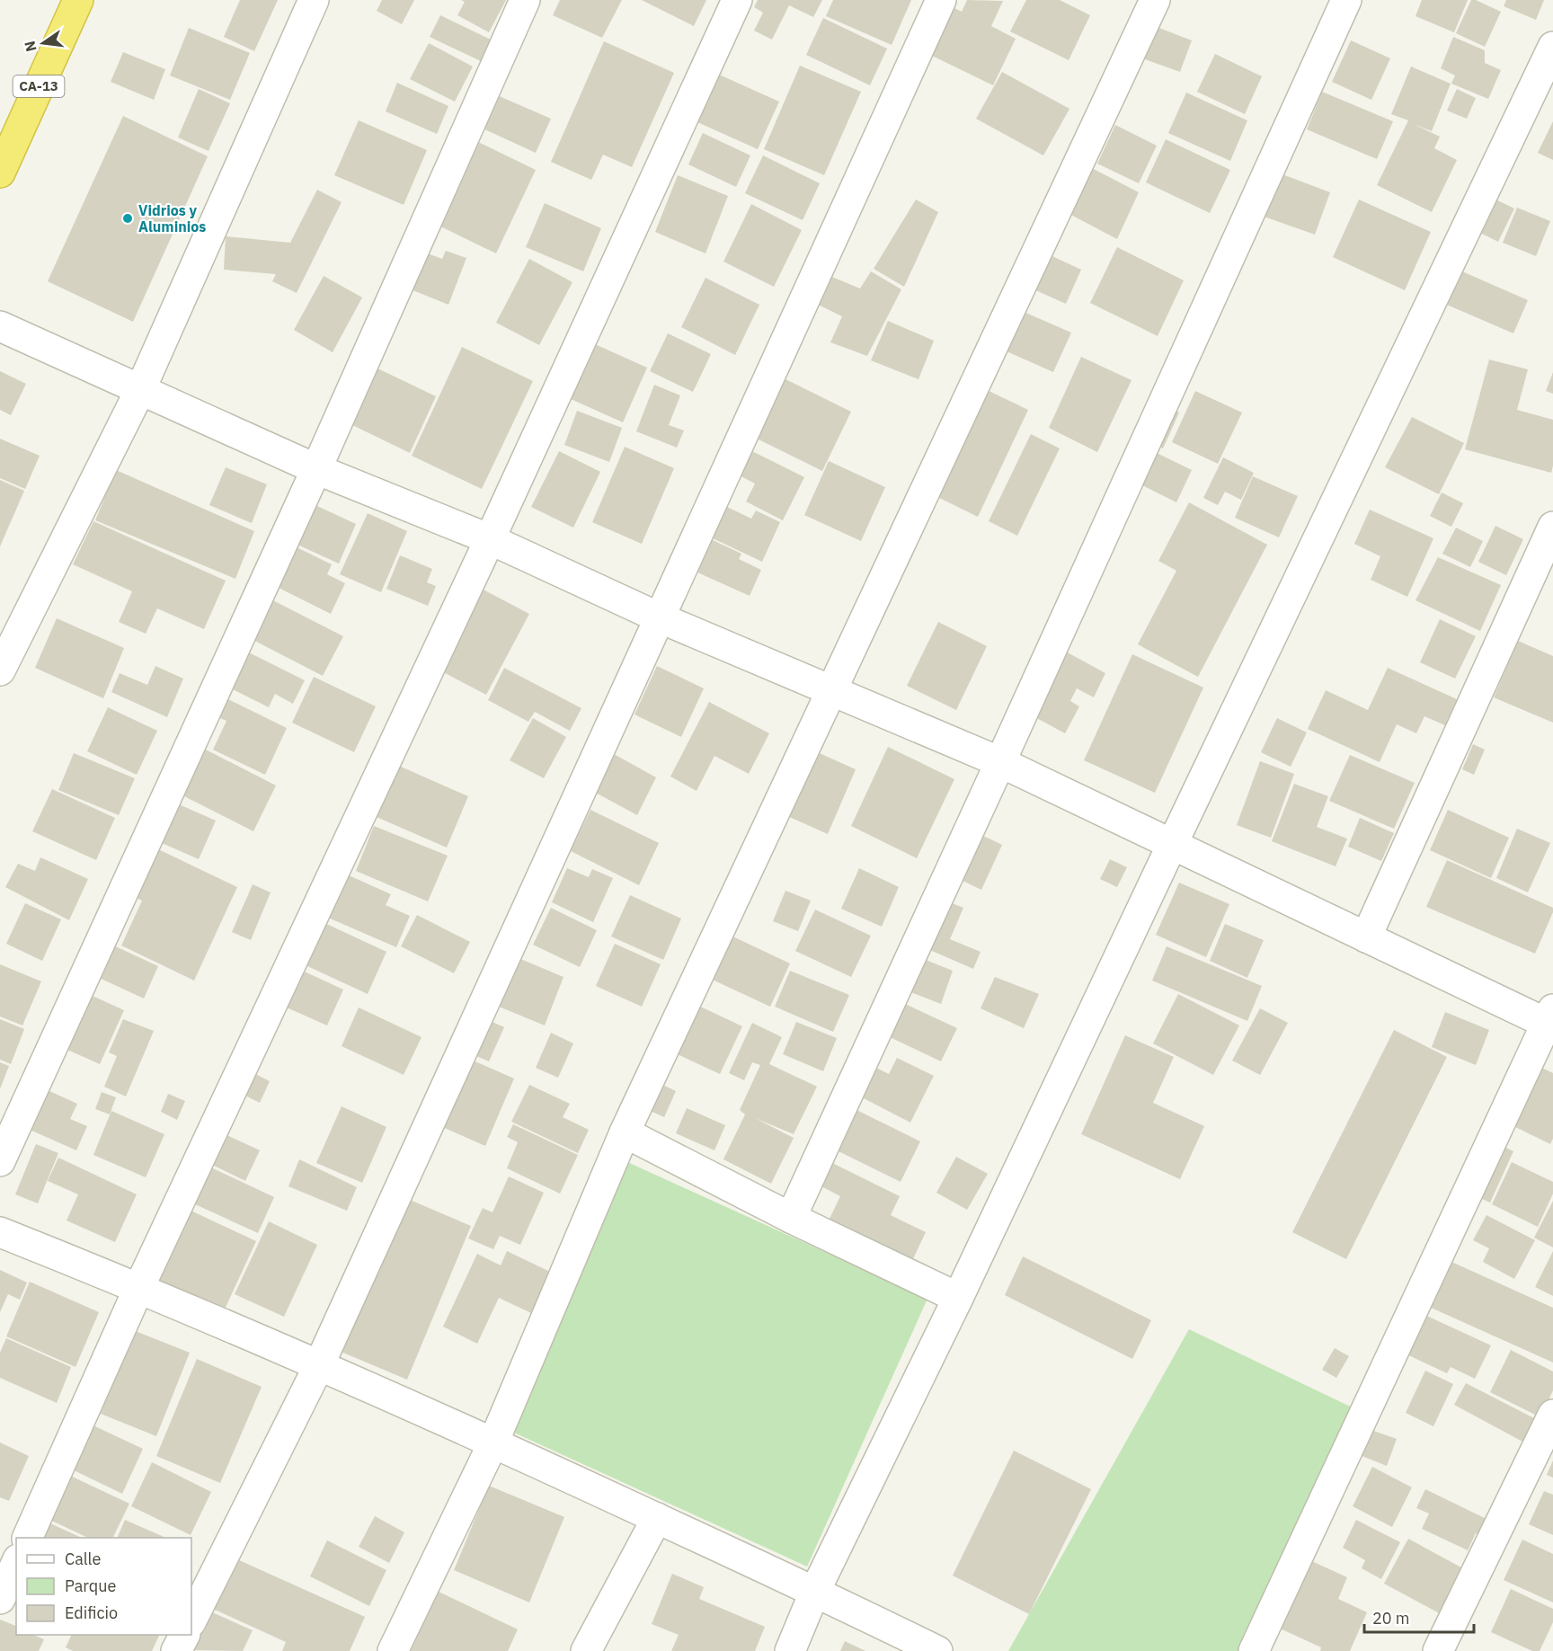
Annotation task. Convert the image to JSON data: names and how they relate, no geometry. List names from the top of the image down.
{
  "streets": {
    "highway": ["CA-13"]
  },
  "places": ["Vidrios y Aluminios"],
  "legend": ["Calle", "Parque", "Edificio"],
  "scale_bar": "20 m",
  "north": "left"
}
